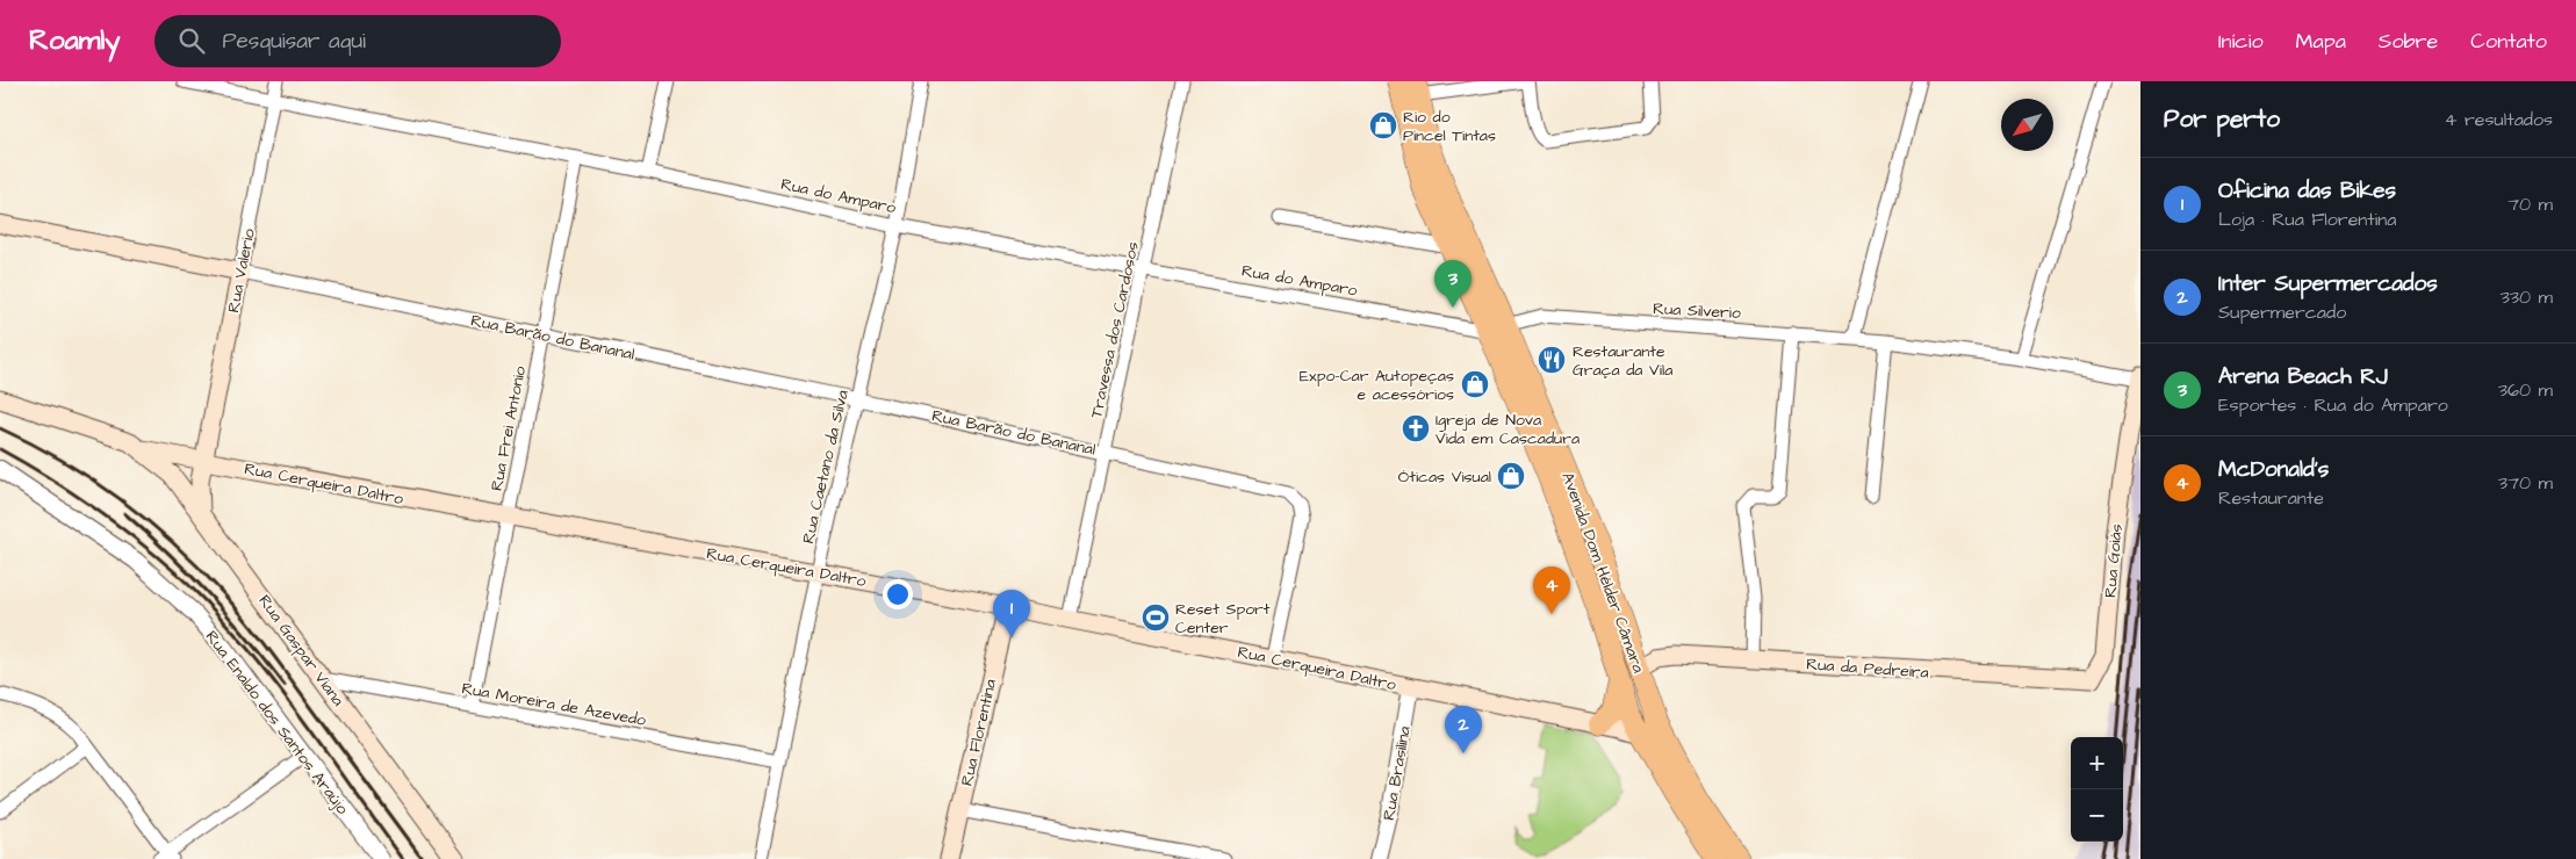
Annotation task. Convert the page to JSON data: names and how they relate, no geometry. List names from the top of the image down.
{
  "streets": {
    "main road": [
      "Rua Valerio",
      "Rua Barão do Bananal",
      "Rua Cerqueira Daltro",
      "Rua Goiás",
      "Avenida Dom Hélder Câmara",
      "Rua Gaspar Viana",
      "Rua da Pedreira",
      "Rua Florentina"
    ],
    "street": [
      "Rua do Amparo",
      "Rua Silverio",
      "Travessa dos Cardosos",
      "Rua Frei Antonio",
      "Rua Caetano da Silva",
      "Rua Moreira de Azevedo",
      "Rua Enaldo dos Santos Araújo",
      "Rua Brasilina"
    ]
  },
  "crossings": [
    ["Rua do Amparo", "Rua Valerio"],
    ["Rua do Amparo", "Rua Silverio"],
    ["Rua do Amparo", "Travessa dos Cardosos"],
    ["Rua do Amparo", "Rua Frei Antonio"],
    ["Rua do Amparo", "Rua Caetano da Silva"],
    ["Rua do Amparo", "Avenida Dom Hélder Câmara"],
    ["Rua Valerio", "Rua Barão do Bananal"],
    ["Rua Valerio", "Rua Cerqueira Daltro"],
    ["Rua Silverio", "Rua Goiás"],
    ["Rua Silverio", "Avenida Dom Hélder Câmara"],
    ["Travessa dos Cardosos", "Rua Barão do Bananal"],
    ["Travessa dos Cardosos", "Rua Cerqueira Daltro"],
    ["Rua Barão do Bananal", "Rua Frei Antonio"],
    ["Rua Barão do Bananal", "Rua Caetano da Silva"],
    ["Rua Barão do Bananal", "Rua Cerqueira Daltro"],
    ["Rua Frei Antonio", "Rua Cerqueira Daltro"],
    ["Rua Frei Antonio", "Rua Moreira de Azevedo"],
    ["Rua Caetano da Silva", "Rua Cerqueira Daltro"],
    ["Rua Caetano da Silva", "Rua Moreira de Azevedo"],
    ["Rua Cerqueira Daltro", "Avenida Dom Hélder Câmara"],
    ["Rua Cerqueira Daltro", "Rua Gaspar Viana"],
    ["Rua Cerqueira Daltro", "Rua Florentina"],
    ["Rua Cerqueira Daltro", "Rua Brasilina"],
    ["Rua Goiás", "Rua da Pedreira"],
    ["Avenida Dom Hélder Câmara", "Rua da Pedreira"],
    ["Rua Gaspar Viana", "Rua Moreira de Azevedo"]
  ],
  "places": {
    "shop": ["Rio do Pincel Tintas", "Expo-Car Autopeças e acessórios", "Óticas Visual"],
    "restaurant": ["Restaurante Graça da Vila"],
    "church": ["Igreja de Nova Vida em Cascadura"],
    "sports": ["Reset Sport Center"]
  },
  "north": "bottom left",
  "page": {
    "header": "Roamly",
    "search": "Pesquisar aqui",
    "nav": [
      "Início",
      "Mapa",
      "Sobre",
      "Contato"
    ],
    "heading": ["Por perto", "4 resultados"],
    "list": [
      {
        "mark": "1",
        "name": "Oficina das Bikes",
        "note": "Loja · Rua Florentina",
        "value": "70 m"
      },
      {
        "mark": "2",
        "name": "Inter Supermercados",
        "note": "Supermercado",
        "value": "330 m"
      },
      {
        "mark": "3",
        "name": "Arena Beach RJ",
        "note": "Esportes · Rua do Amparo",
        "value": "360 m"
      },
      {
        "mark": "4",
        "name": "McDonald's",
        "note": "Restaurante",
        "value": "370 m"
      }
    ],
    "pins": [
      "3",
      "4",
      "1",
      "2"
    ],
    "map_buttons": ["+", "−"]
  }
}
